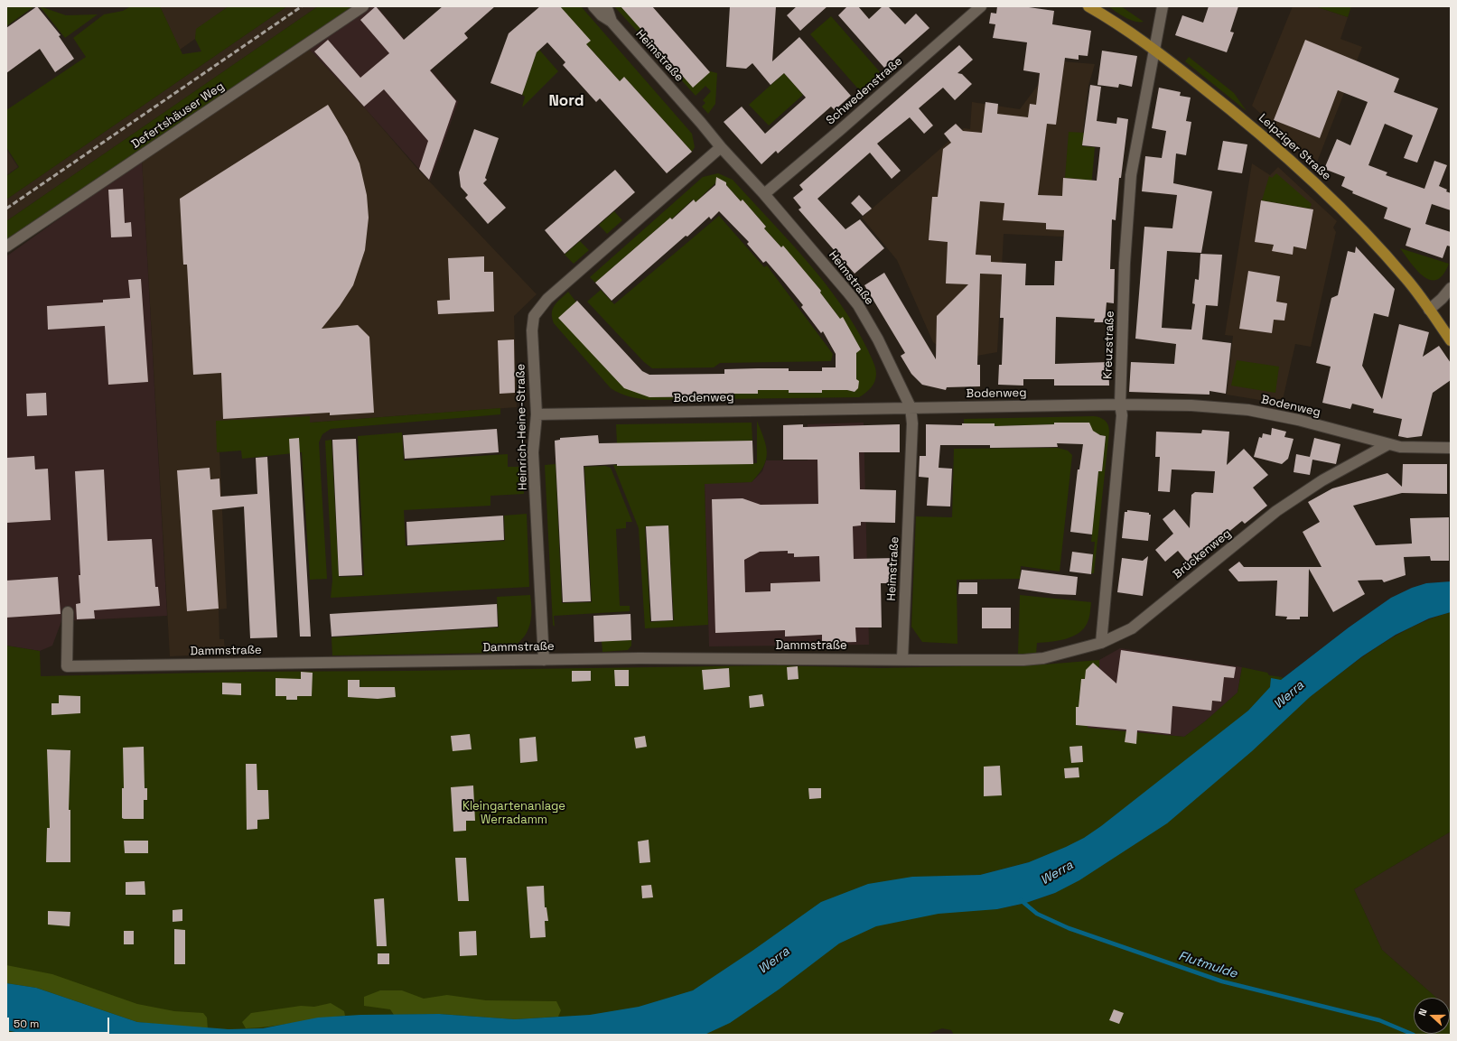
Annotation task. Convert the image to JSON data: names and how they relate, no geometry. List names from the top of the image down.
{
  "streets": {
    "main road": ["Leipziger Straße"],
    "street": [
      "Heimstraße",
      "Schwedenstraße",
      "Defertshäuser Weg",
      "Kreuzstraße",
      "Bodenweg",
      "Heinrich-Heine-Straße",
      "Brückenweg",
      "Dammstraße"
    ]
  },
  "crossings": [
    ["Heimstraße", "Schwedenstraße"],
    ["Heimstraße", "Bodenweg"],
    ["Heimstraße", "Heinrich-Heine-Straße"],
    ["Heimstraße", "Dammstraße"],
    ["Leipziger Straße", "Kreuzstraße"],
    ["Kreuzstraße", "Bodenweg"],
    ["Kreuzstraße", "Brückenweg"],
    ["Bodenweg", "Heinrich-Heine-Straße"],
    ["Bodenweg", "Brückenweg"],
    ["Heinrich-Heine-Straße", "Dammstraße"],
    ["Brückenweg", "Dammstraße"]
  ],
  "districts": ["Nord"],
  "water": ["Werra", "Flutmulde"],
  "parks": ["Kleingartenanlage Werradamm"],
  "scale_bar": "50 m",
  "north": "left"
}
